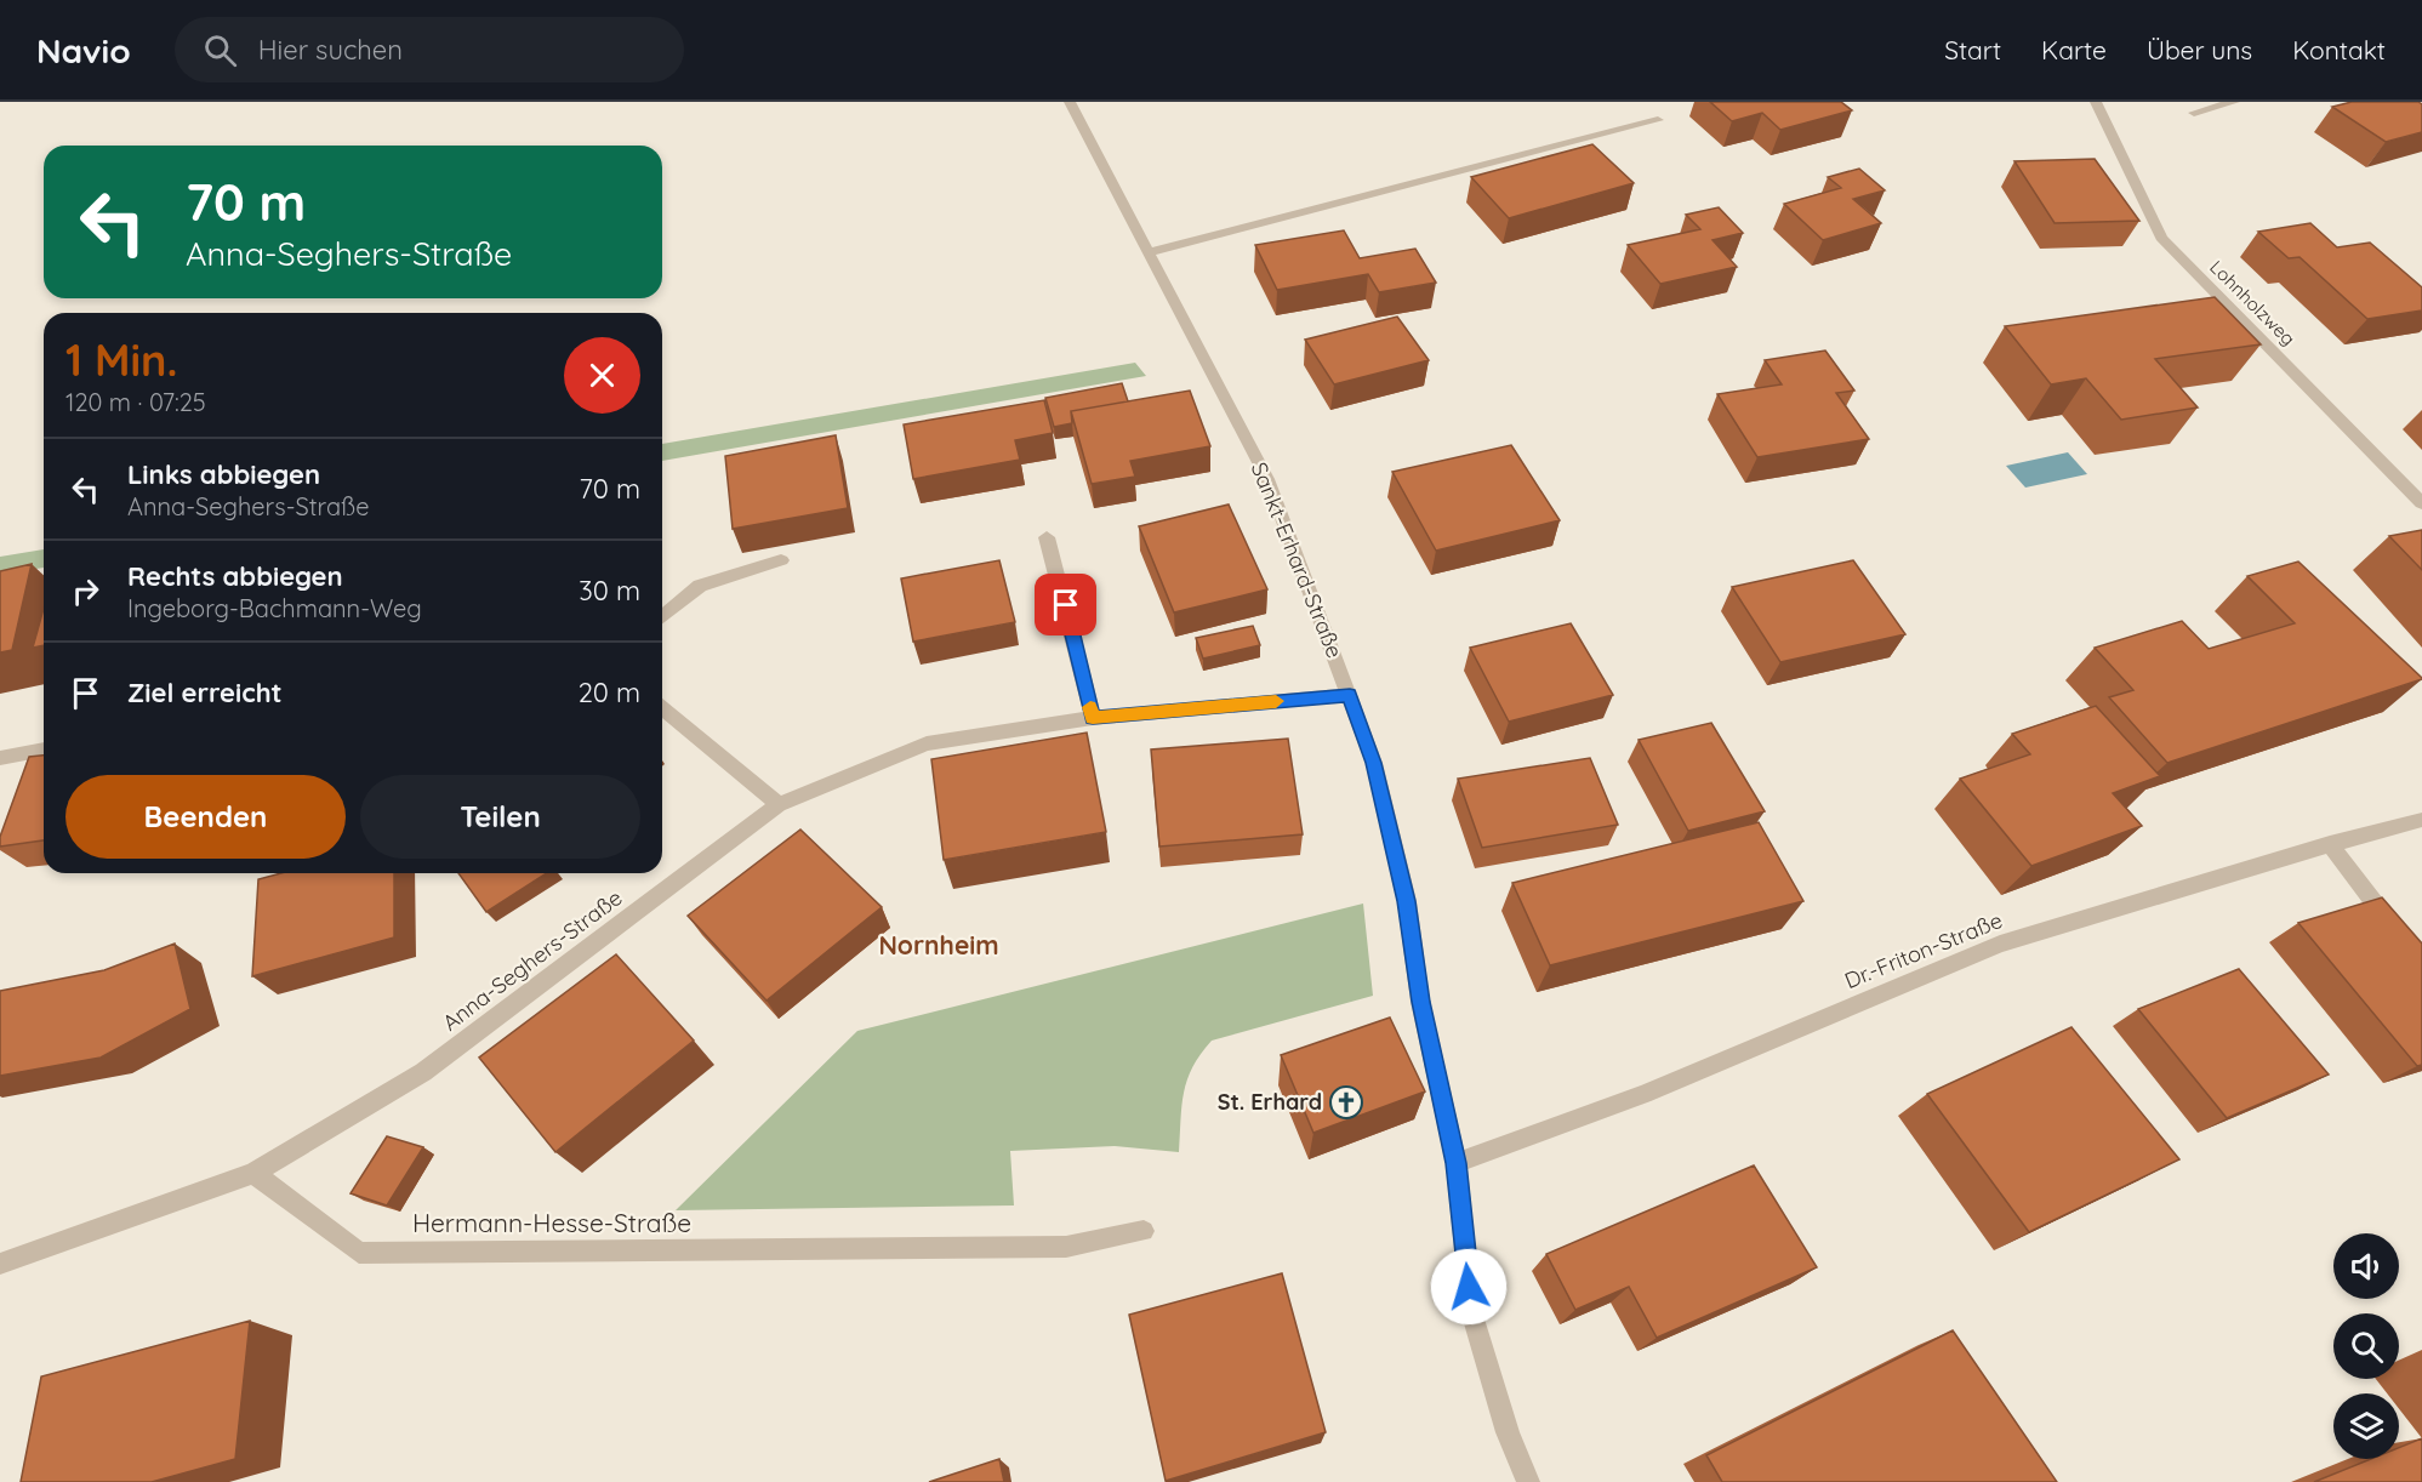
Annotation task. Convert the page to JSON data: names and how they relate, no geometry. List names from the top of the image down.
{
  "streets": {
    "street": [
      "Lohnholzweg",
      "Sankt-Erhard-Straße",
      "Dr.-Friton-Straße",
      "Anna-Seghers-Straße",
      "Hermann-Hesse-Straße"
    ]
  },
  "crossings": [
    ["Sankt-Erhard-Straße", "Dr.-Friton-Straße"],
    ["Sankt-Erhard-Straße", "Anna-Seghers-Straße"],
    ["Anna-Seghers-Straße", "Hermann-Hesse-Straße"]
  ],
  "districts": ["Nornheim"],
  "places": {
    "church": ["St. Erhard"]
  },
  "page": {
    "header": "Navio",
    "search": "Hier suchen",
    "nav": [
      "Start",
      "Karte",
      "Über uns",
      "Kontakt"
    ],
    "turn": ["70 m", "Anna-Seghers-Straße"],
    "heading": ["1 Min.", "120 m · 07:25"],
    "list": [
      {
        "name": "Links abbiegen",
        "note": "Anna-Seghers-Straße",
        "value": "70 m"
      },
      {
        "name": "Rechts abbiegen",
        "note": "Ingeborg-Bachmann-Weg",
        "value": "30 m"
      },
      {
        "name": "Ziel erreicht",
        "value": "20 m"
      }
    ],
    "buttons": ["Beenden", "Teilen"]
  }
}
